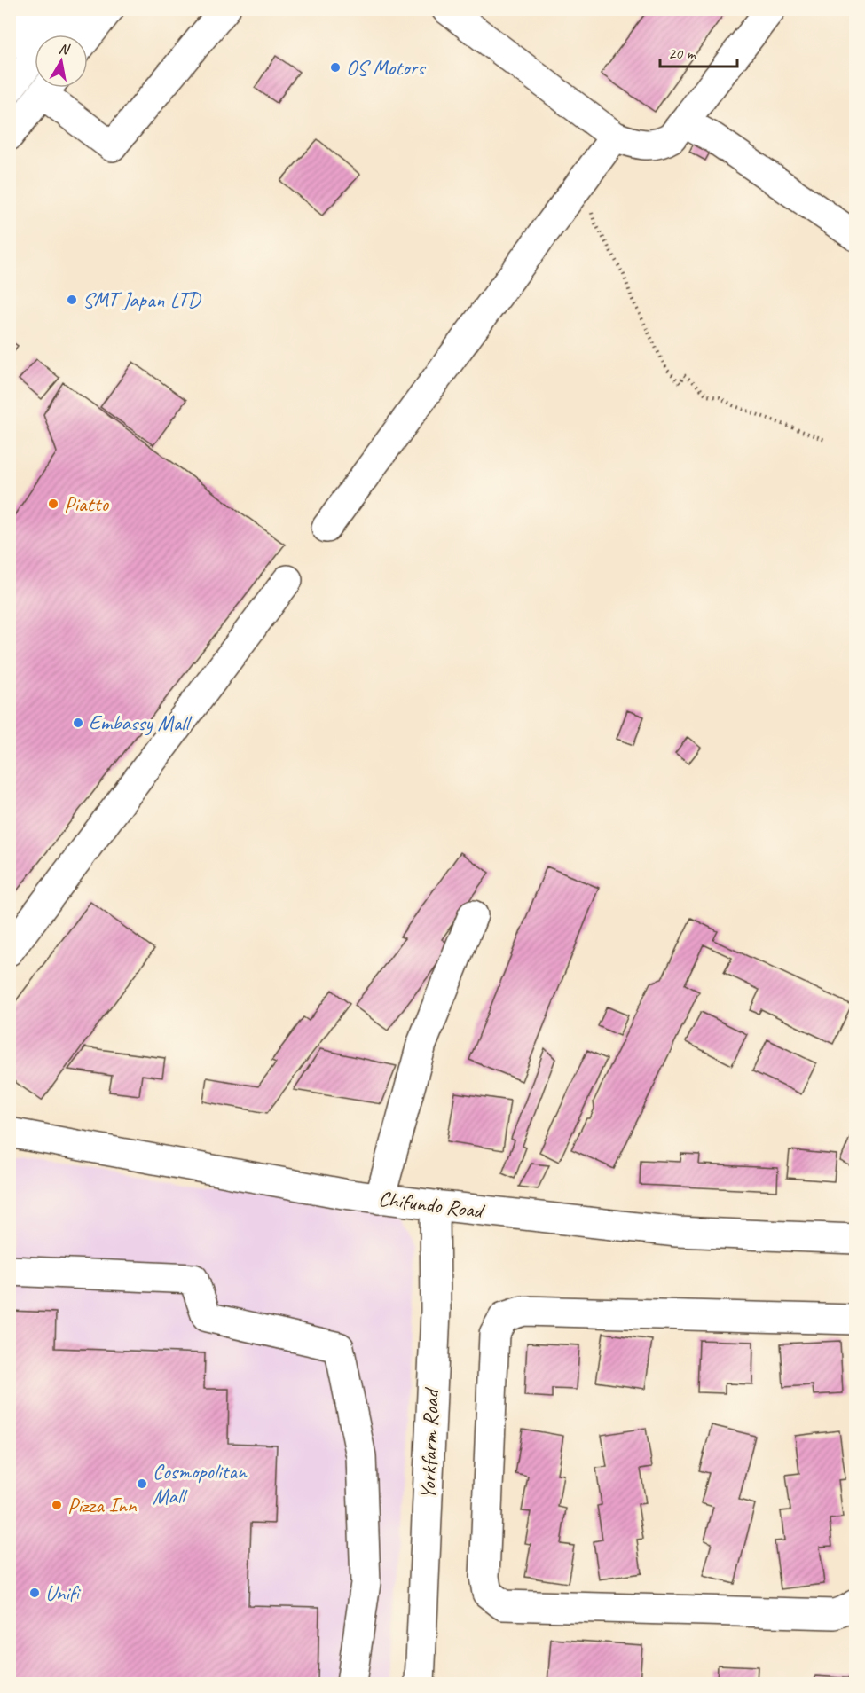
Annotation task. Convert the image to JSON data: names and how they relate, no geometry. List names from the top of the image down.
{
  "streets": {
    "street": ["Chifundo Road", "Yorkfarm Road"]
  },
  "crossings": [
    ["Chifundo Road", "Yorkfarm Road"]
  ],
  "places": [
    "OS Motors",
    "SMT Japan LTD",
    "Piatto",
    "Embassy Mall",
    "Cosmopolitan Mall",
    "Pizza Inn",
    "Unifi"
  ],
  "scale_bar": "20 m",
  "north": "top"
}
